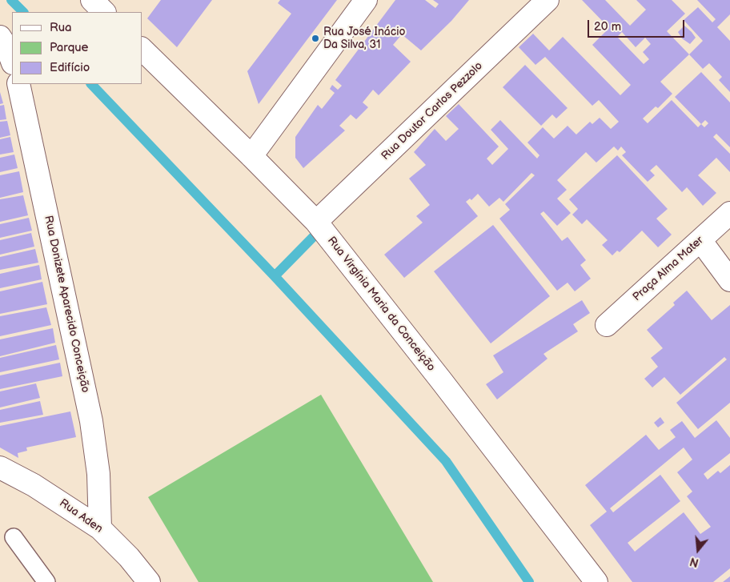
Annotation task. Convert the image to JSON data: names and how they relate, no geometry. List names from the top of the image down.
{
  "streets": {
    "street": [
      "Rua Doutor Carlos Pezzolo",
      "Praça Alma Mater",
      "Rua Donizete Aparecido Conceição",
      "Rua Virgínia Maria da Conceição",
      "Rua Aden"
    ]
  },
  "crossings": [
    ["Rua Doutor Carlos Pezzolo", "Rua Virgínia Maria da Conceição"],
    ["Rua Donizete Aparecido Conceição", "Rua Aden"]
  ],
  "places": ["Rua José Inácio Da Silva, 31"],
  "legend": ["Rua", "Parque", "Edifício"],
  "scale_bar": "20 m",
  "north": "bottom"
}
